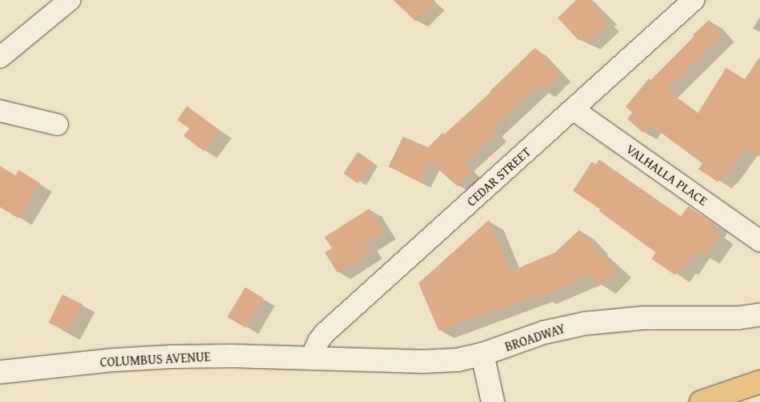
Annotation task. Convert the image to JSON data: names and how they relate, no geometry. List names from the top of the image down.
{
  "streets": {
    "street": [
      "VALHALLA PLACE",
      "CEDAR STREET",
      "BROADWAY",
      "COLUMBUS AVENUE"
    ]
  },
  "crossings": [
    ["VALHALLA PLACE", "CEDAR STREET"],
    ["CEDAR STREET", "BROADWAY"],
    ["CEDAR STREET", "COLUMBUS AVENUE"],
    ["BROADWAY", "COLUMBUS AVENUE"]
  ]
}
